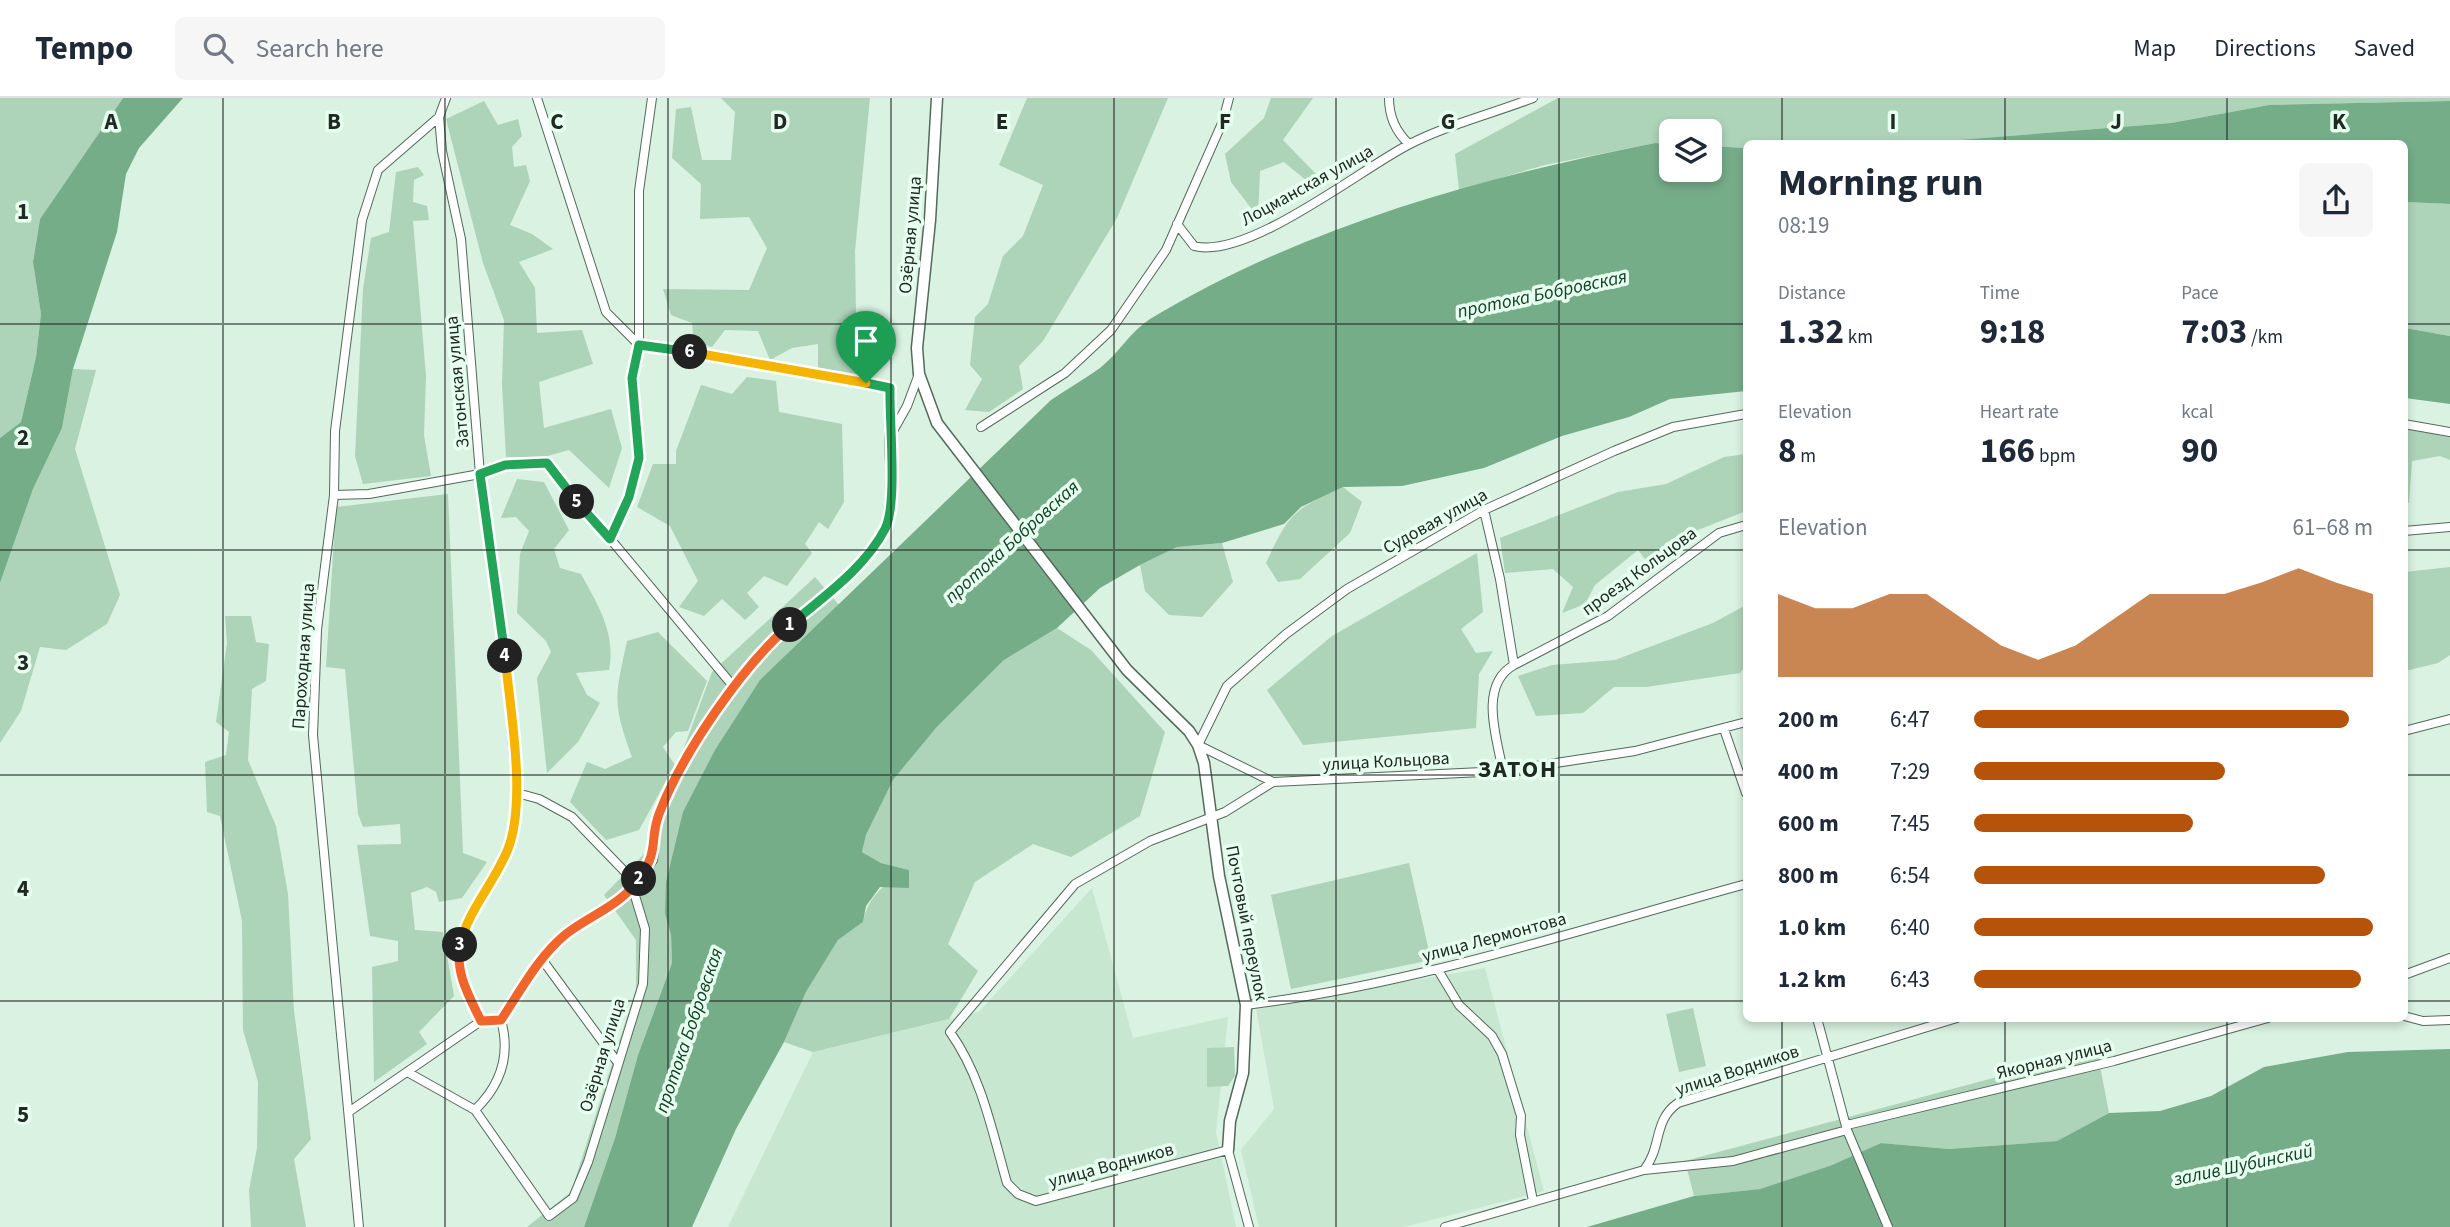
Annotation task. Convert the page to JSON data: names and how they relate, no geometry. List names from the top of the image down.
{
  "streets": {
    "street": [
      "Лоцманская улица",
      "Озёрная улица",
      "Затонская улица",
      "Судовая улица",
      "проезд Кольцова",
      "Пароходная улица",
      "улица Кольцова",
      "Почтовый переулок",
      "улица Лермонтова",
      "Якорная улица",
      "улица Водников"
    ]
  },
  "crossings": [
    ["Озёрная улица", "Затонская улица"],
    ["Озёрная улица", "Судовая улица"],
    ["Озёрная улица", "улица Кольцова"],
    ["Озёрная улица", "Почтовый переулок"],
    ["Затонская улица", "Пароходная улица"],
    ["Судовая улица", "улица Кольцова"],
    ["Судовая улица", "Почтовый переулок"],
    ["проезд Кольцова", "улица Кольцова"],
    ["улица Кольцова", "Почтовый переулок"],
    ["Почтовый переулок", "улица Лермонтова"],
    ["Почтовый переулок", "улица Водников"],
    ["Якорная улица", "улица Водников"]
  ],
  "districts": ["ЗАТОН"],
  "water": ["протока Бобровская", "залив Шубинский"],
  "page": {
    "header": "Tempo",
    "search": "Search here",
    "nav": ["Map", "Directions", "Saved"],
    "heading": ["Morning run", "08:19"],
    "stats": [
      ["Distance", "1.32 km"],
      ["Time", "9:18"],
      ["Pace", "7:03 /km"],
      ["Elevation", "8 m"],
      ["Heart rate", "166 bpm"],
      ["kcal", "90"]
    ],
    "pins": [
      "6",
      "5",
      "1",
      "4",
      "2",
      "3"
    ],
    "chart": ["Elevation", "61–68 m"],
    "list": [
      {
        "name": "200 m",
        "note": "6:47"
      },
      {
        "name": "400 m",
        "note": "7:29"
      },
      {
        "name": "600 m",
        "note": "7:45"
      },
      {
        "name": "800 m",
        "note": "6:54"
      },
      {
        "name": "1.0 km",
        "note": "6:40"
      },
      {
        "name": "1.2 km",
        "note": "6:43"
      }
    ]
  },
  "grid": {
    "columns": [
      "A",
      "B",
      "C",
      "D",
      "E",
      "F",
      "G",
      "I",
      "J",
      "K"
    ],
    "rows": [
      "1",
      "2",
      "3",
      "4",
      "5"
    ]
  }
}
